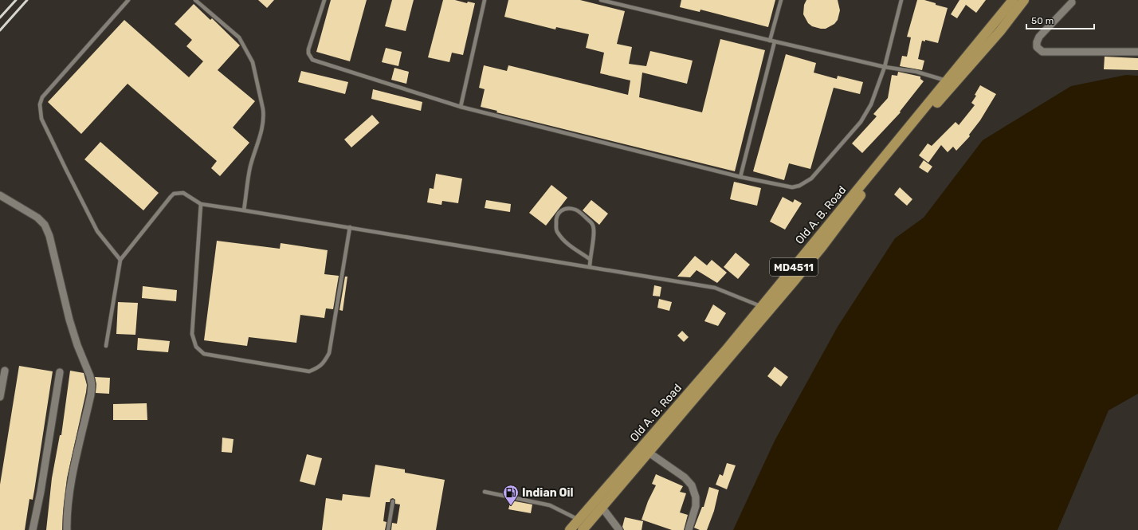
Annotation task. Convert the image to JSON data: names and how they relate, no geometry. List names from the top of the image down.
{
  "streets": {
    "main road": ["Old A. B. Road", "MD4511"]
  },
  "places": {
    "fuel station": ["Indian Oil"]
  },
  "scale_bar": "50 m"
}
